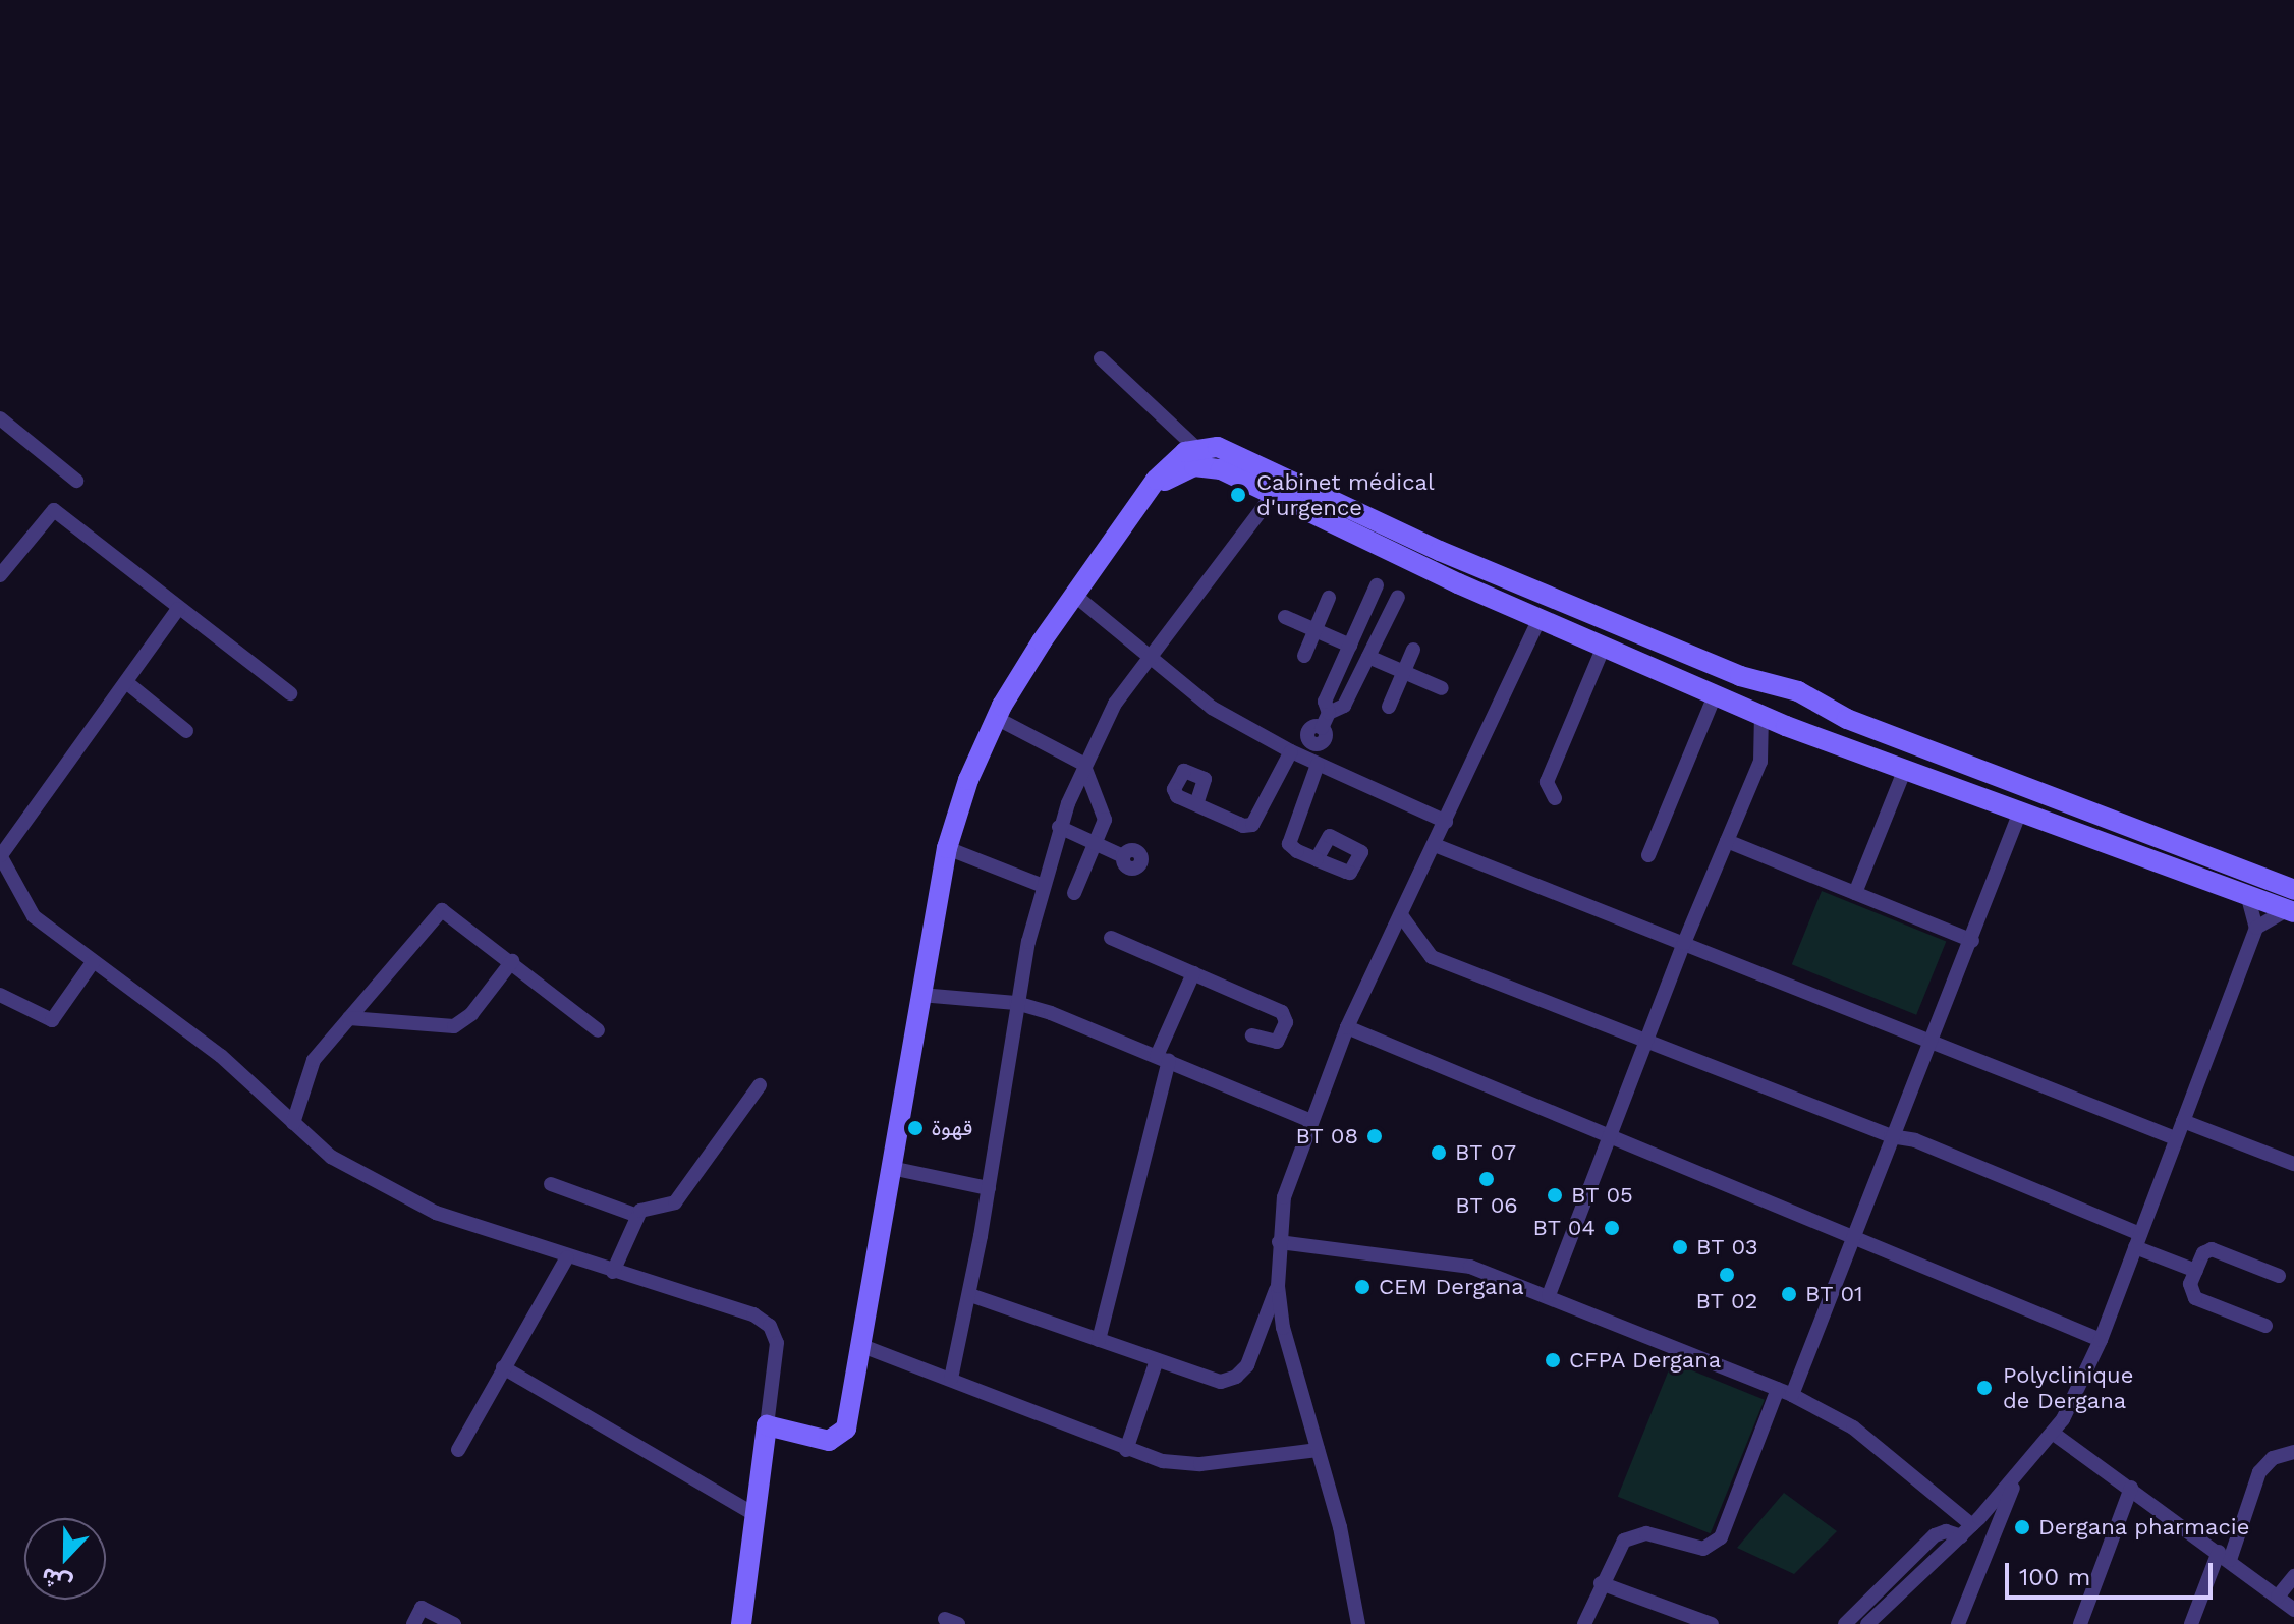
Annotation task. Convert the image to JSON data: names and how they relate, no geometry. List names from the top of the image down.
{
  "places": [
    "Cabinet médical d'urgence",
    "قهوة",
    "BT 08",
    "BT 07",
    "BT 06",
    "BT 05",
    "BT 04",
    "BT 03",
    "BT 02",
    "CEM Dergana",
    "BT 01",
    "CFPA Dergana",
    "Polyclinique de Dergana",
    "Dergana pharmacie"
  ],
  "scale_bar": "100 m",
  "north": "bottom"
}
